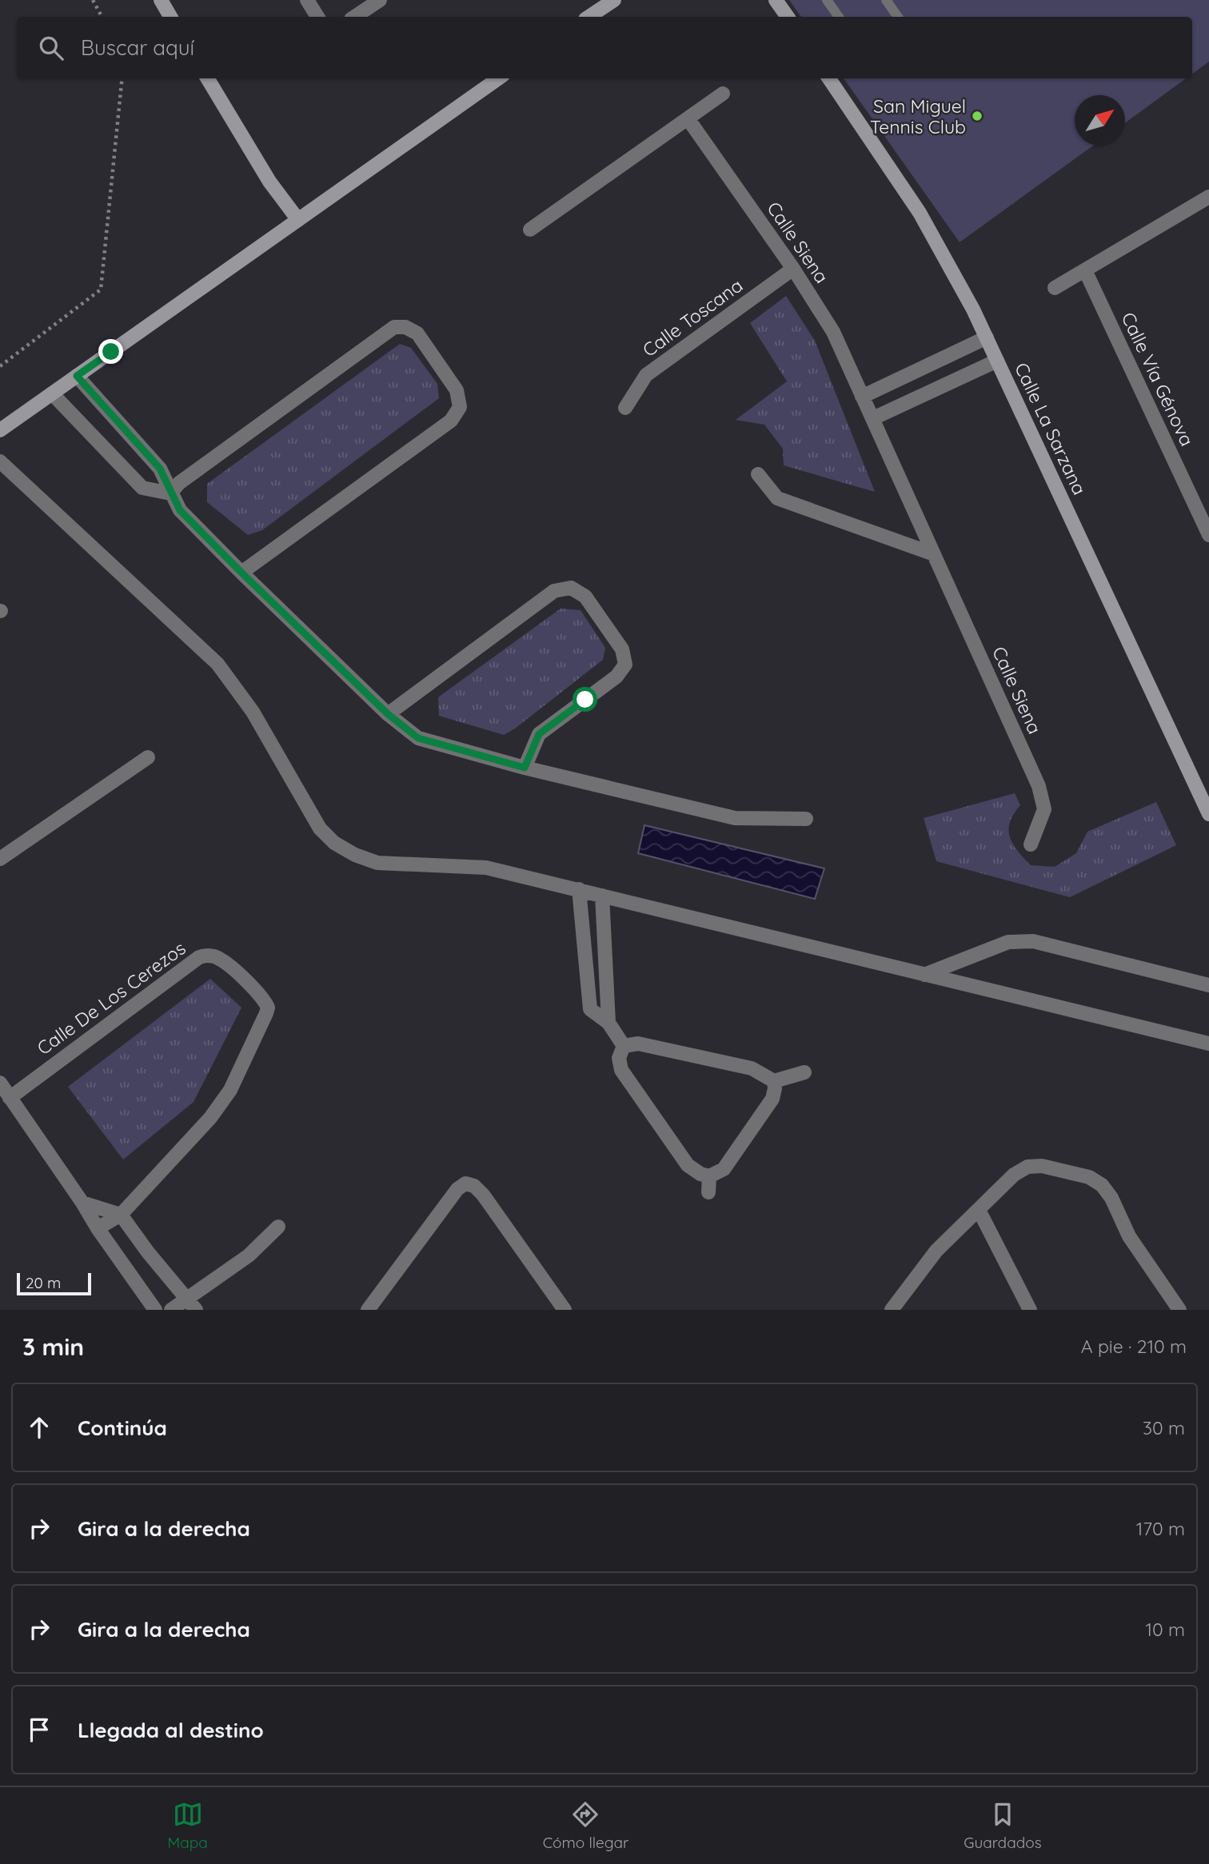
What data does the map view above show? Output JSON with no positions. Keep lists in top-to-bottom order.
{
  "streets": {
    "street": [
      "Calle Siena",
      "Calle Toscana",
      "Calle Vía Génova",
      "Calle La Sarzana",
      "Calle De Los Cerezos"
    ]
  },
  "crossings": [
    ["Calle Siena", "Calle Toscana"]
  ],
  "places": ["San Miguel Tennis Club"],
  "scale_bar": "20 m",
  "north": "top right",
  "page": {
    "search": "Buscar aquí",
    "scale": "20 m",
    "heading": ["3 min", "A pie · 210 m"],
    "list": [
      ["Continúa", "30 m"],
      ["Gira a la derecha", "170 m"],
      ["Gira a la derecha", "10 m"],
      "Llegada al destino"
    ],
    "nav": ["Mapa", "Cómo llegar", "Guardados"]
  }
}
